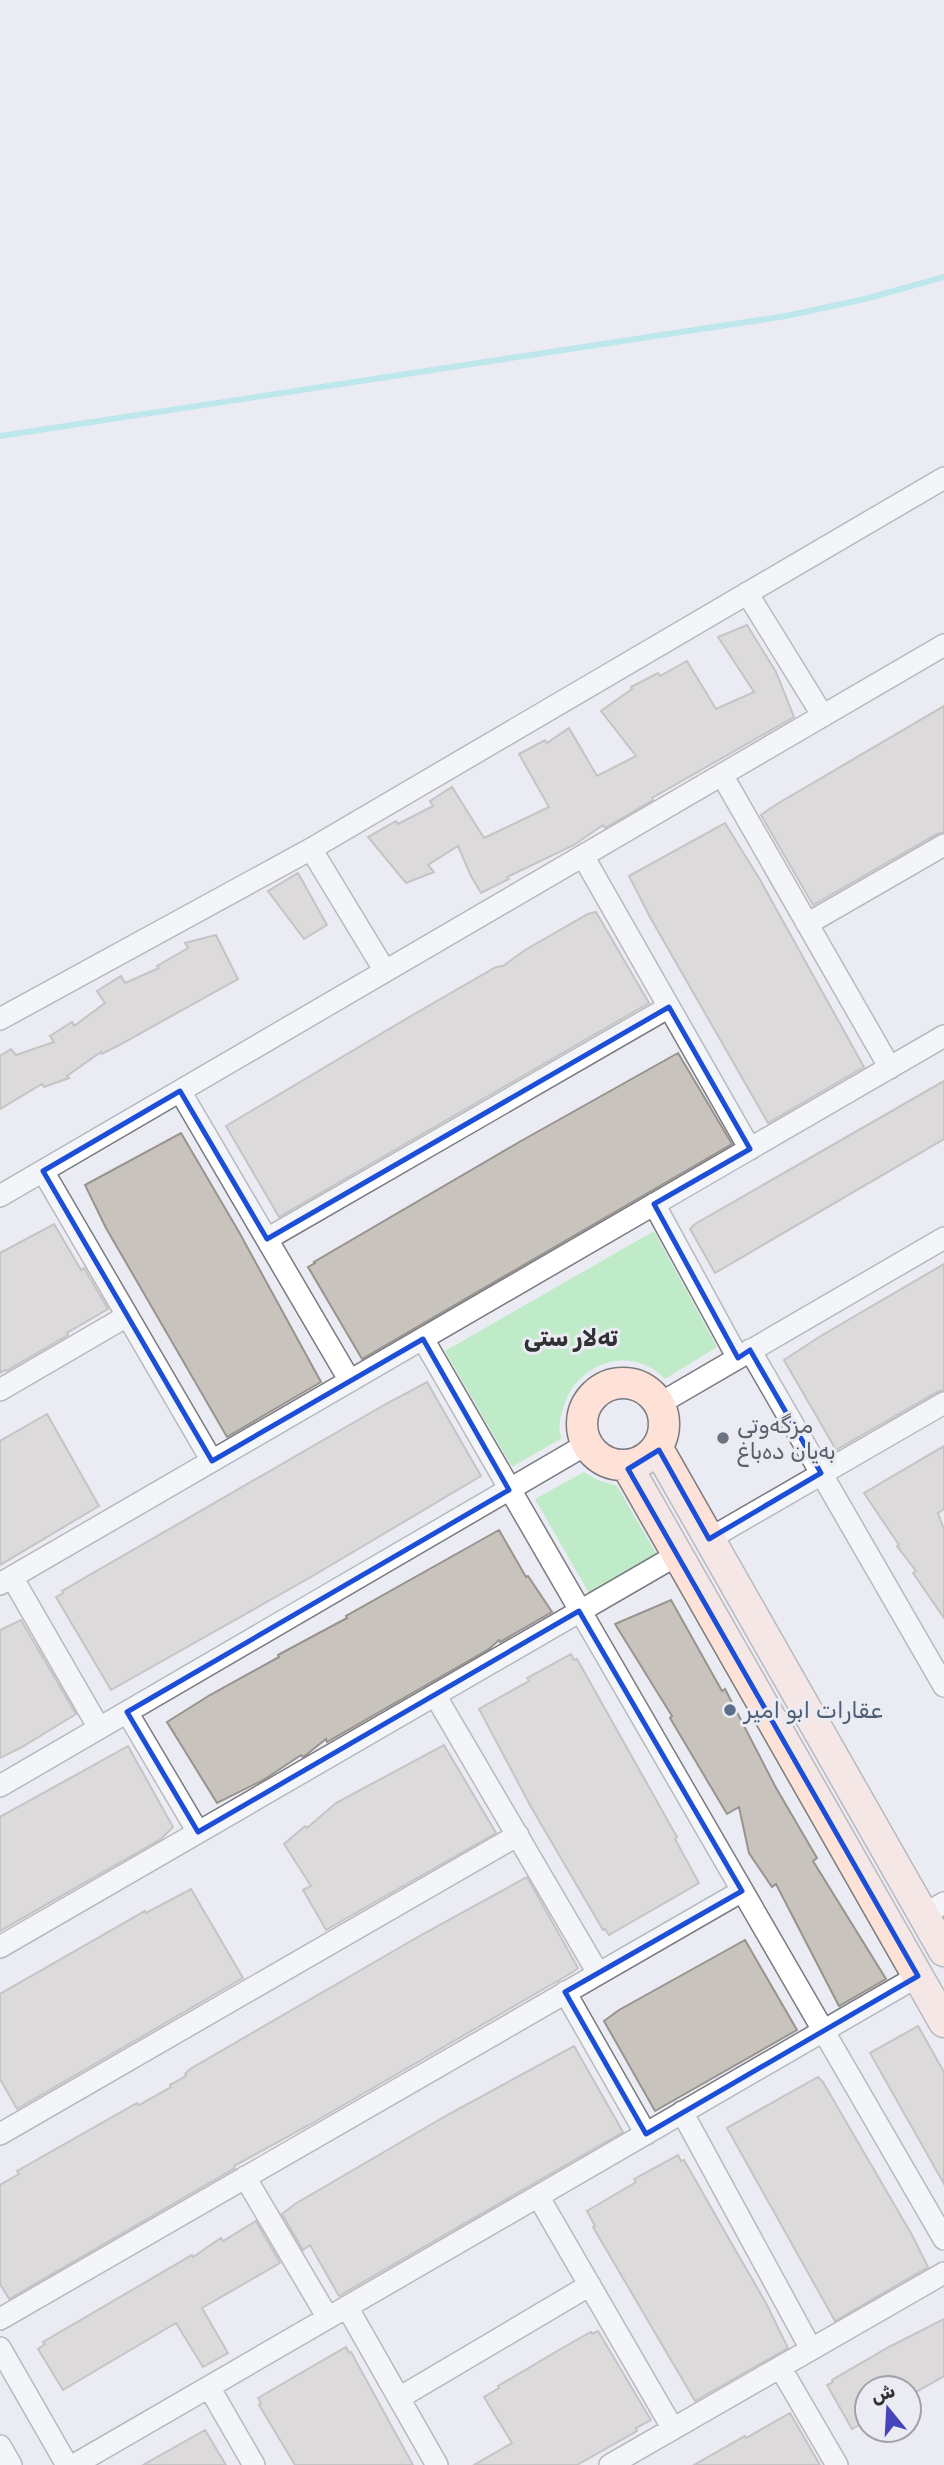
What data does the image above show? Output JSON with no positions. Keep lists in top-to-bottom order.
{
  "districts": ["ته‌لار ستی"],
  "places": ["مزگەوتی بەیان دەباغ", "عقارات ابو امير"],
  "north": "top"
}
